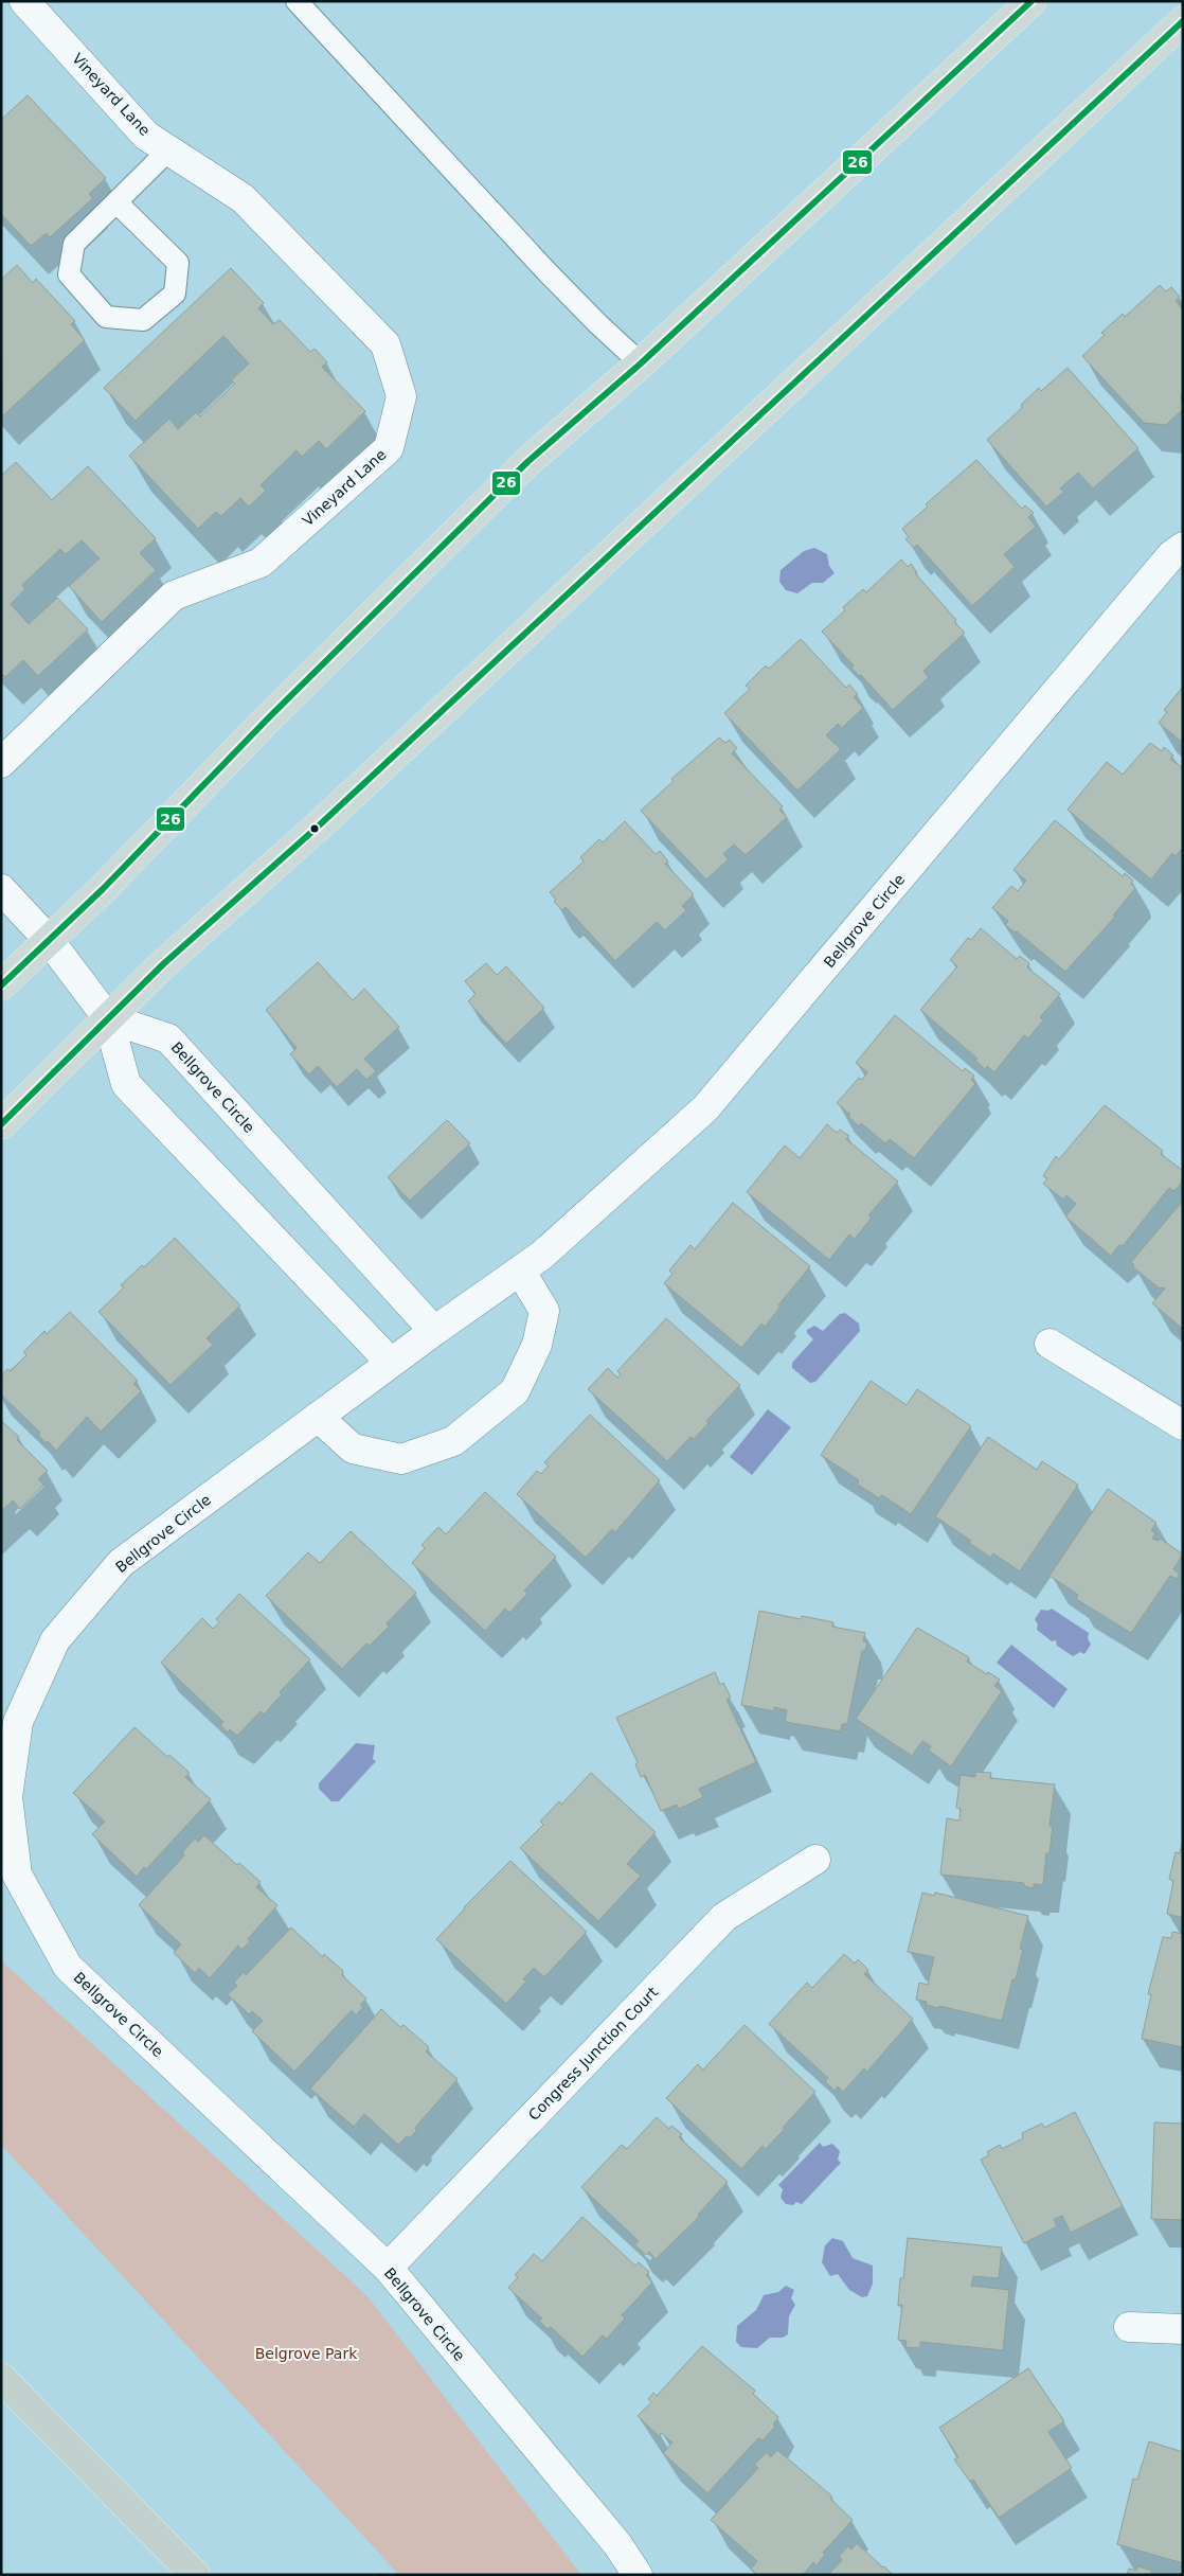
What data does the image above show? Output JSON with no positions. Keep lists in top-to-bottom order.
{
  "streets": {
    "street": ["Vineyard Lane", "Bellgrove Circle", "Congress Junction Court"]
  },
  "crossings": [
    ["Bellgrove Circle", "Congress Junction Court"]
  ],
  "parks": ["Belgrove Park"],
  "lines": ["transit line 26"]
}
